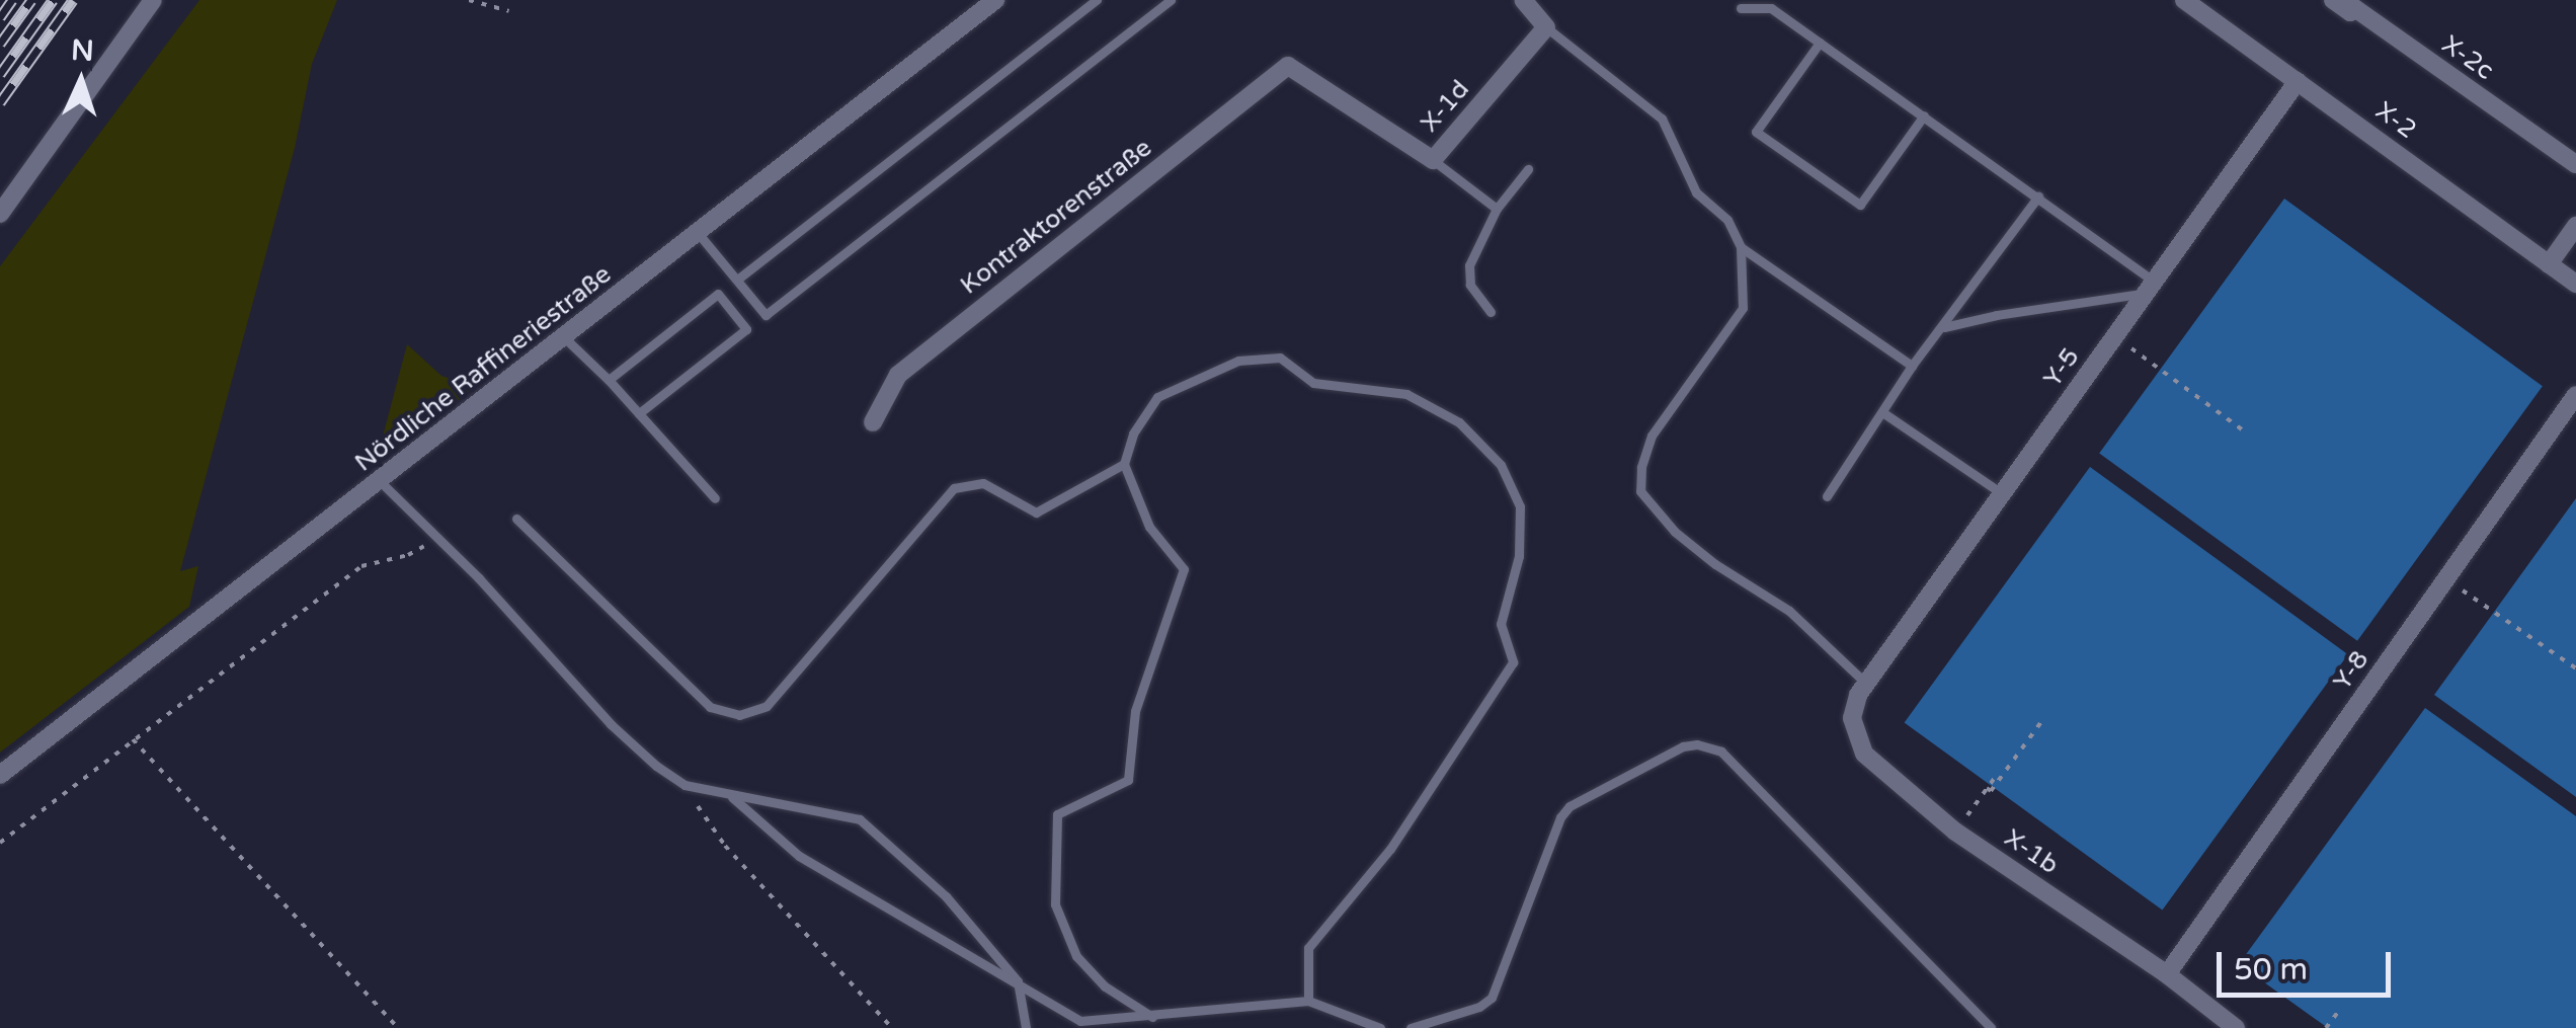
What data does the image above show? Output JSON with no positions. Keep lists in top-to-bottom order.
{
  "streets": {
    "street": [
      "X-2c",
      "X-1d",
      "X-2",
      "Kontraktorenstraße",
      "Y-5",
      "Nördliche Raffineriestraße",
      "Y-8",
      "X-1b"
    ]
  },
  "crossings": [
    ["X-1d", "Kontraktorenstraße"],
    ["X-2", "Y-5"],
    ["Y-5", "X-1b"],
    ["Y-8", "X-1b"]
  ],
  "scale_bar": "50 m",
  "north": "top"
}
